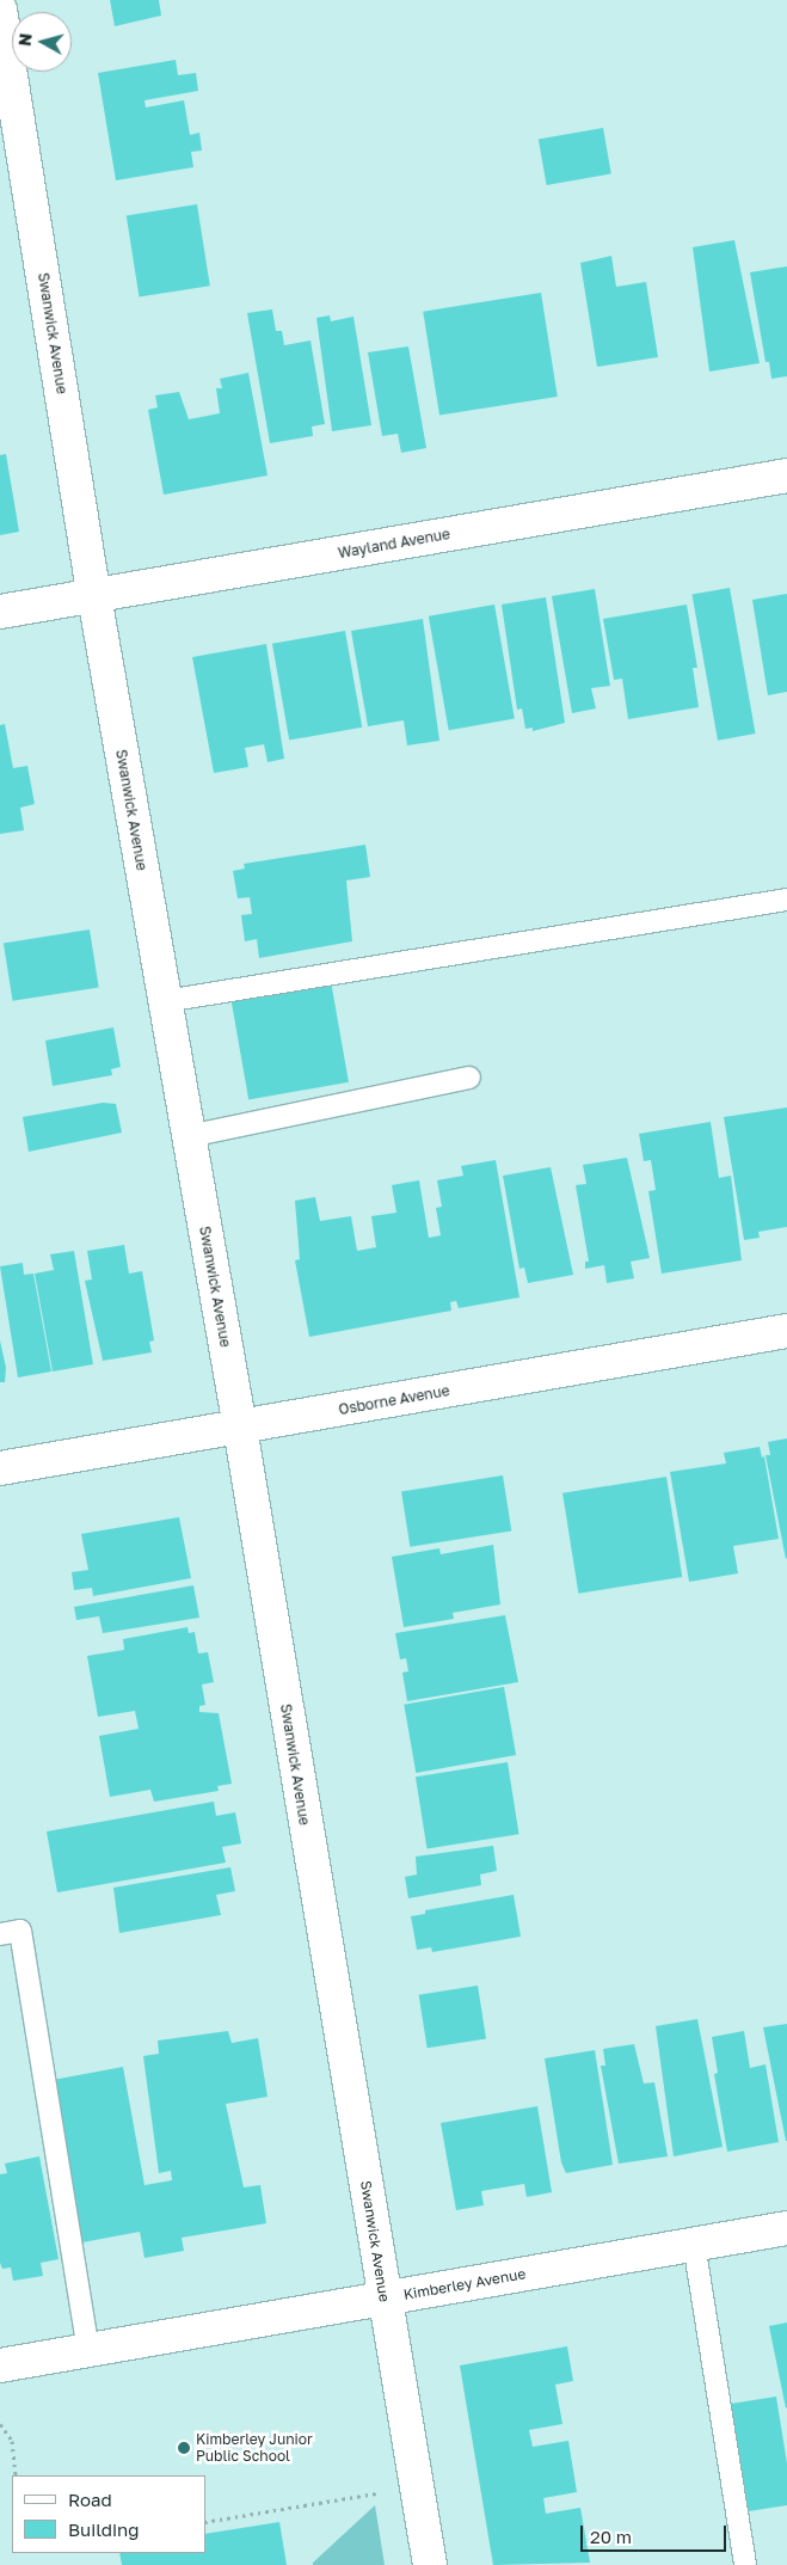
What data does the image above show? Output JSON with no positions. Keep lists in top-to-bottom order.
{
  "streets": {
    "street": [
      "Swanwick Avenue",
      "Wayland Avenue",
      "Osborne Avenue",
      "Kimberley Avenue"
    ]
  },
  "crossings": [
    ["Swanwick Avenue", "Wayland Avenue"],
    ["Swanwick Avenue", "Osborne Avenue"],
    ["Swanwick Avenue", "Kimberley Avenue"]
  ],
  "places": ["Kimberley Junior Public School"],
  "legend": ["Road", "Building"],
  "scale_bar": "20 m",
  "north": "left"
}
